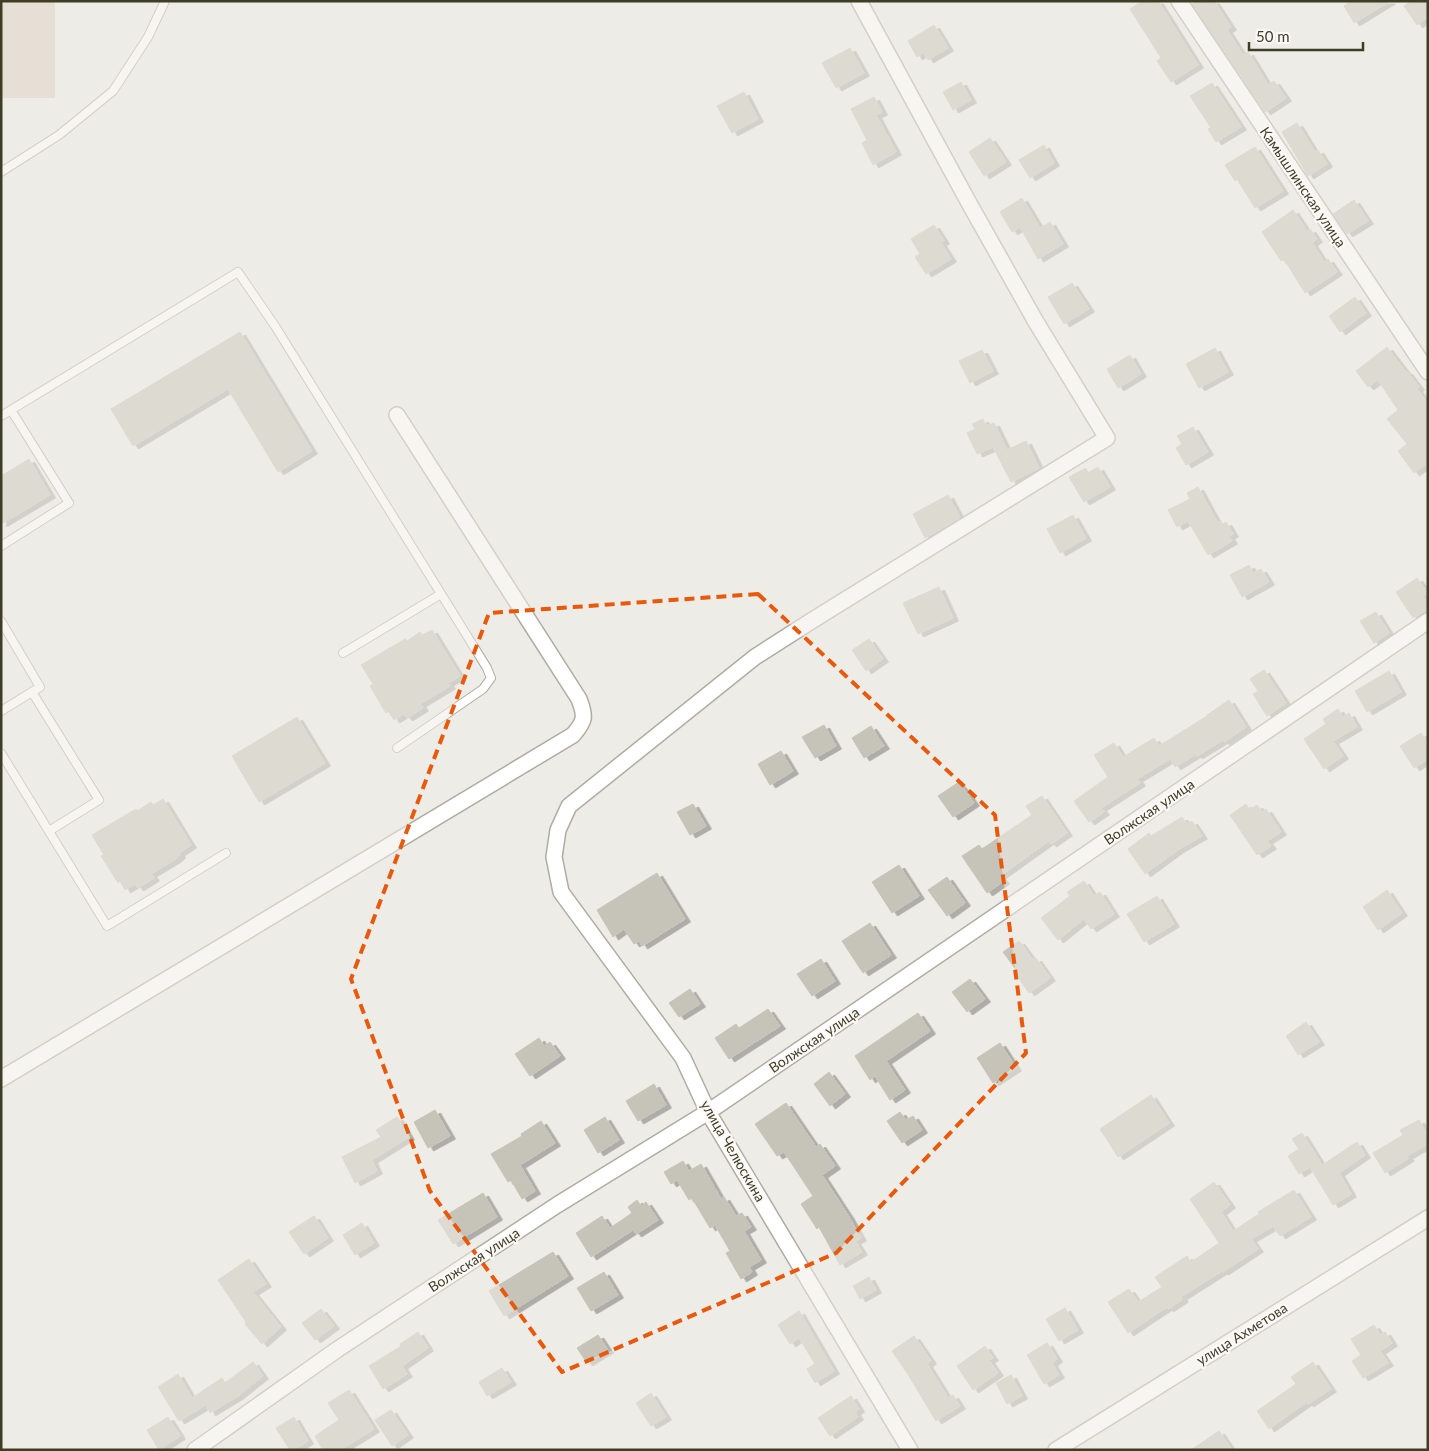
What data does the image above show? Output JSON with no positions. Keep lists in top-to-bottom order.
{
  "streets": {
    "street": [
      "Камышлинская улица",
      "Волжская улица",
      "улица Челюскина",
      "улица Ахметова"
    ]
  },
  "crossings": [
    ["Волжская улица", "улица Челюскина"]
  ],
  "scale_bar": "50 m"
}
